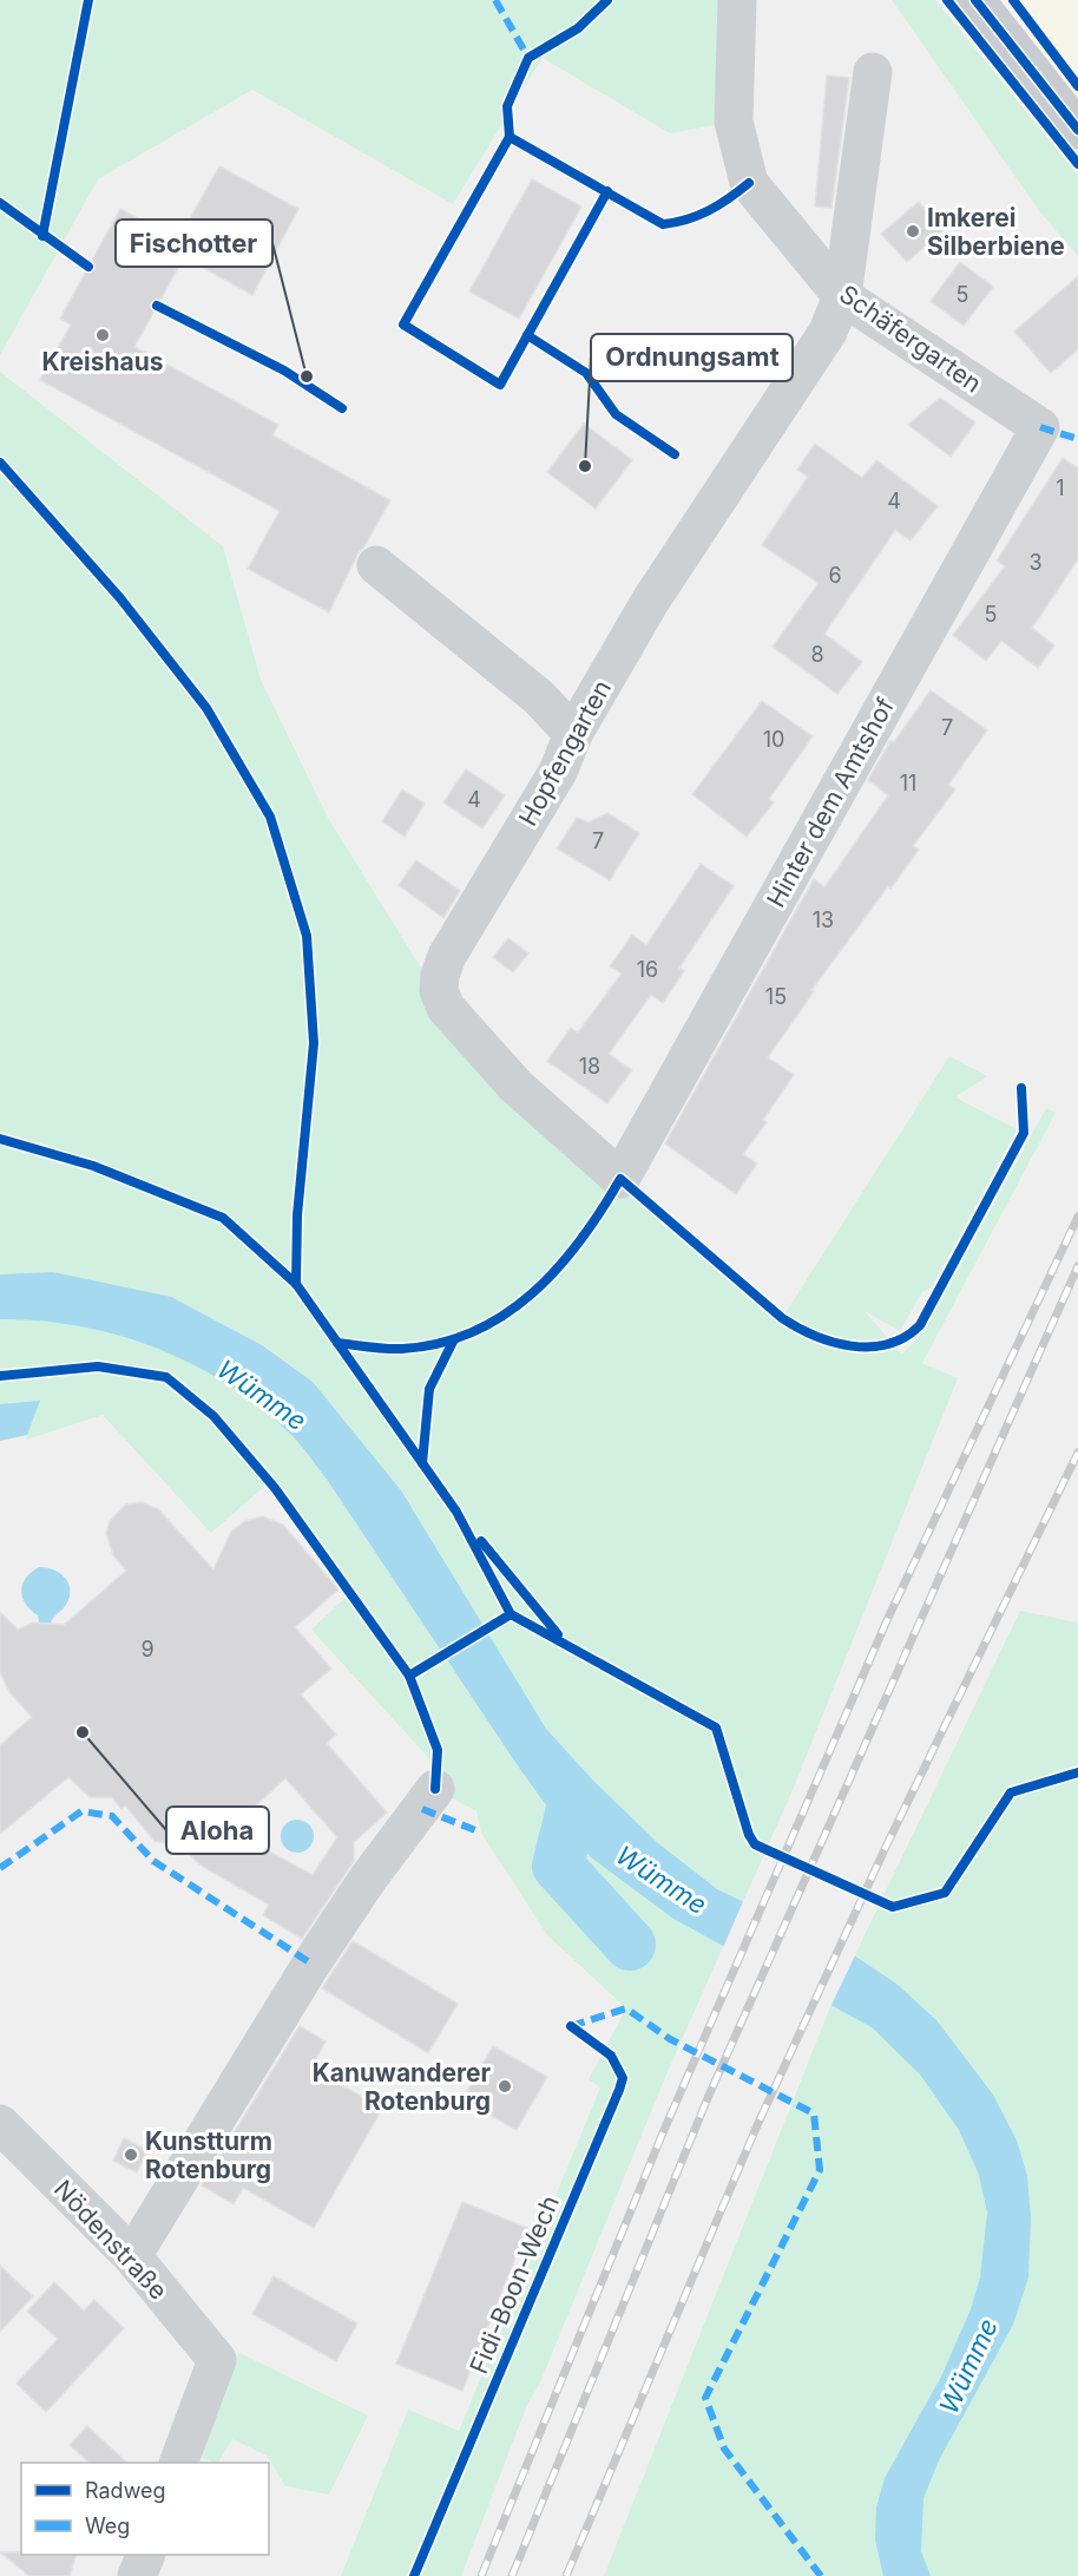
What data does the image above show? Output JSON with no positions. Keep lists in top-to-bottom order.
{
  "streets": {
    "street": [
      "Schäfergarten",
      "Hopfengarten",
      "Hinter dem Amtshof",
      "Nödenstraße"
    ],
    "cycle path": ["Fidi-Boon-Wech"]
  },
  "crossings": [
    ["Schäfergarten", "Hopfengarten"],
    ["Schäfergarten", "Hinter dem Amtshof"],
    ["Hopfengarten", "Hinter dem Amtshof"]
  ],
  "water": ["Wümme"],
  "places": [
    "Imkerei Silberbiene",
    "Kreishaus",
    "Fischotter",
    "Ordnungsamt",
    "Aloha",
    "Kanuwanderer Rotenburg",
    "Kunstturm Rotenburg"
  ],
  "house_numbers": [
    "5",
    "1",
    "4",
    "3",
    "6",
    "5",
    "8",
    "7",
    "10",
    "11",
    "4",
    "7",
    "13",
    "16",
    "15",
    "18",
    "9"
  ],
  "legend": ["Radweg", "Weg"]
}
